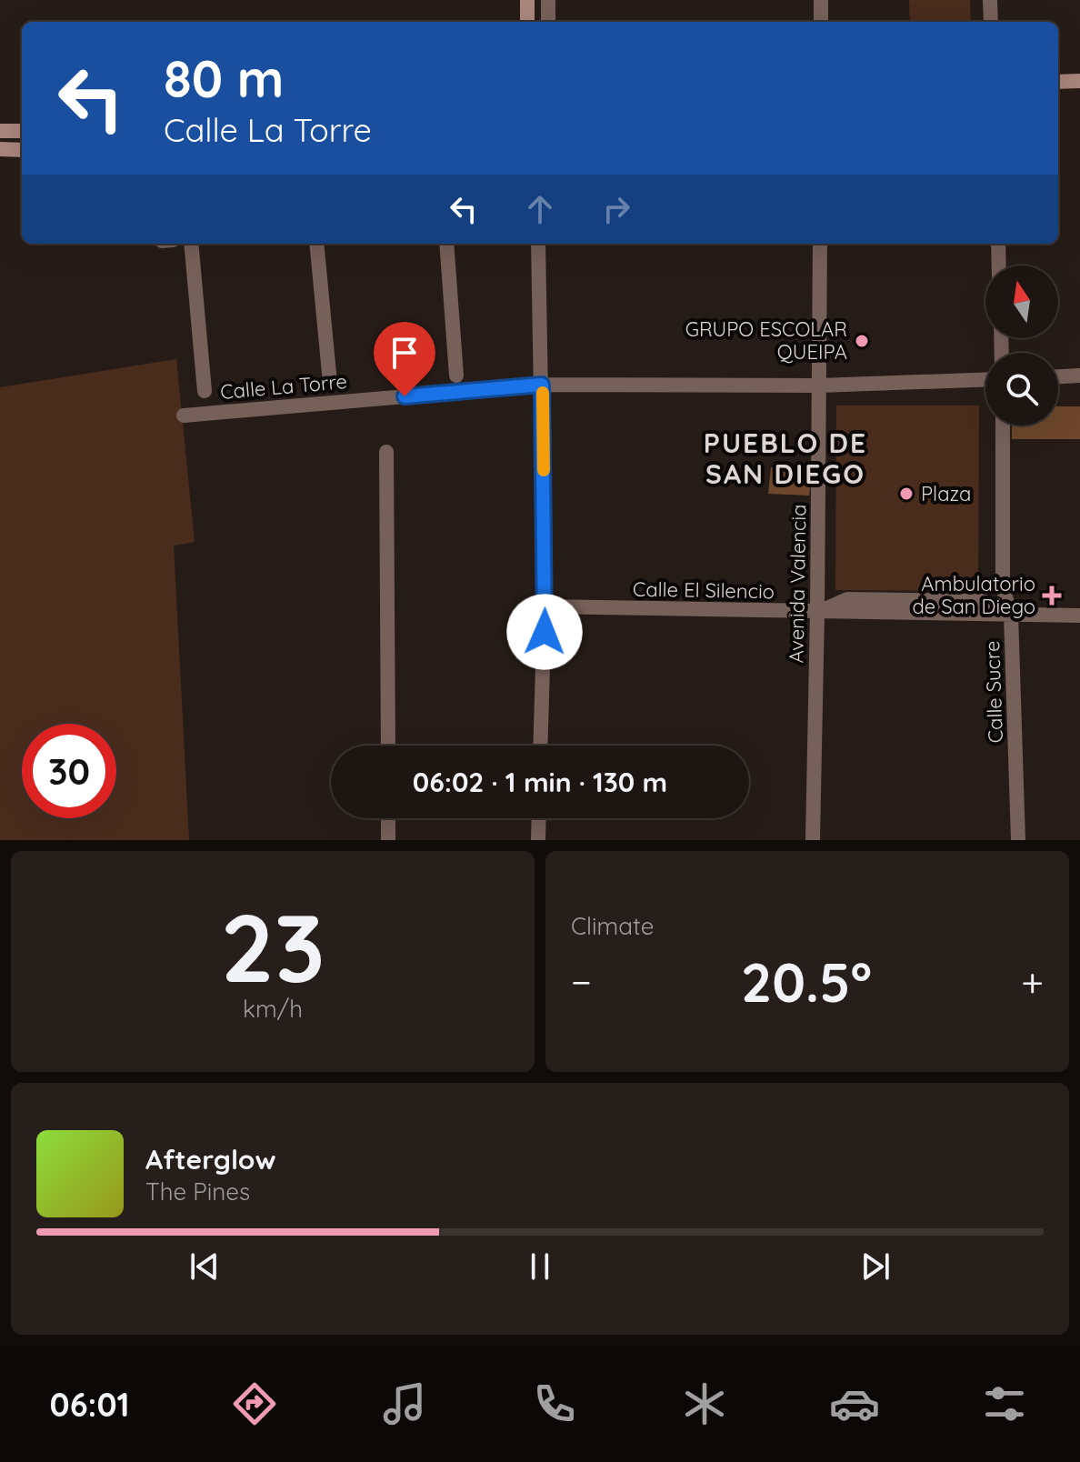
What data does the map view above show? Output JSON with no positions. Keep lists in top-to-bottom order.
{
  "streets": {
    "street": [
      "Calle La Torre",
      "Avenida Valencia",
      "Calle El Silencio",
      "Calle Sucre"
    ]
  },
  "crossings": [
    ["Calle La Torre", "Avenida Valencia"],
    ["Avenida Valencia", "Calle El Silencio"],
    ["Calle El Silencio", "Calle Sucre"]
  ],
  "districts": ["PUEBLO DE SAN DIEGO"],
  "places": {
    "other": ["GRUPO ESCOLAR QUEIPA", "Plaza"],
    "health": ["Ambulatorio de San Diego"]
  },
  "north": "top",
  "page": {
    "turn": ["80 m", "Calle La Torre"],
    "limit": "30",
    "trip": "06:02 · 1 min · 130 m",
    "tile": [
      ["23", "km/h"],
      "Climate"
    ],
    "heat": ["−", "20.5°", "+"],
    "song": ["Afterglow", "The Pines"],
    "tabs": "06:01"
  }
}
